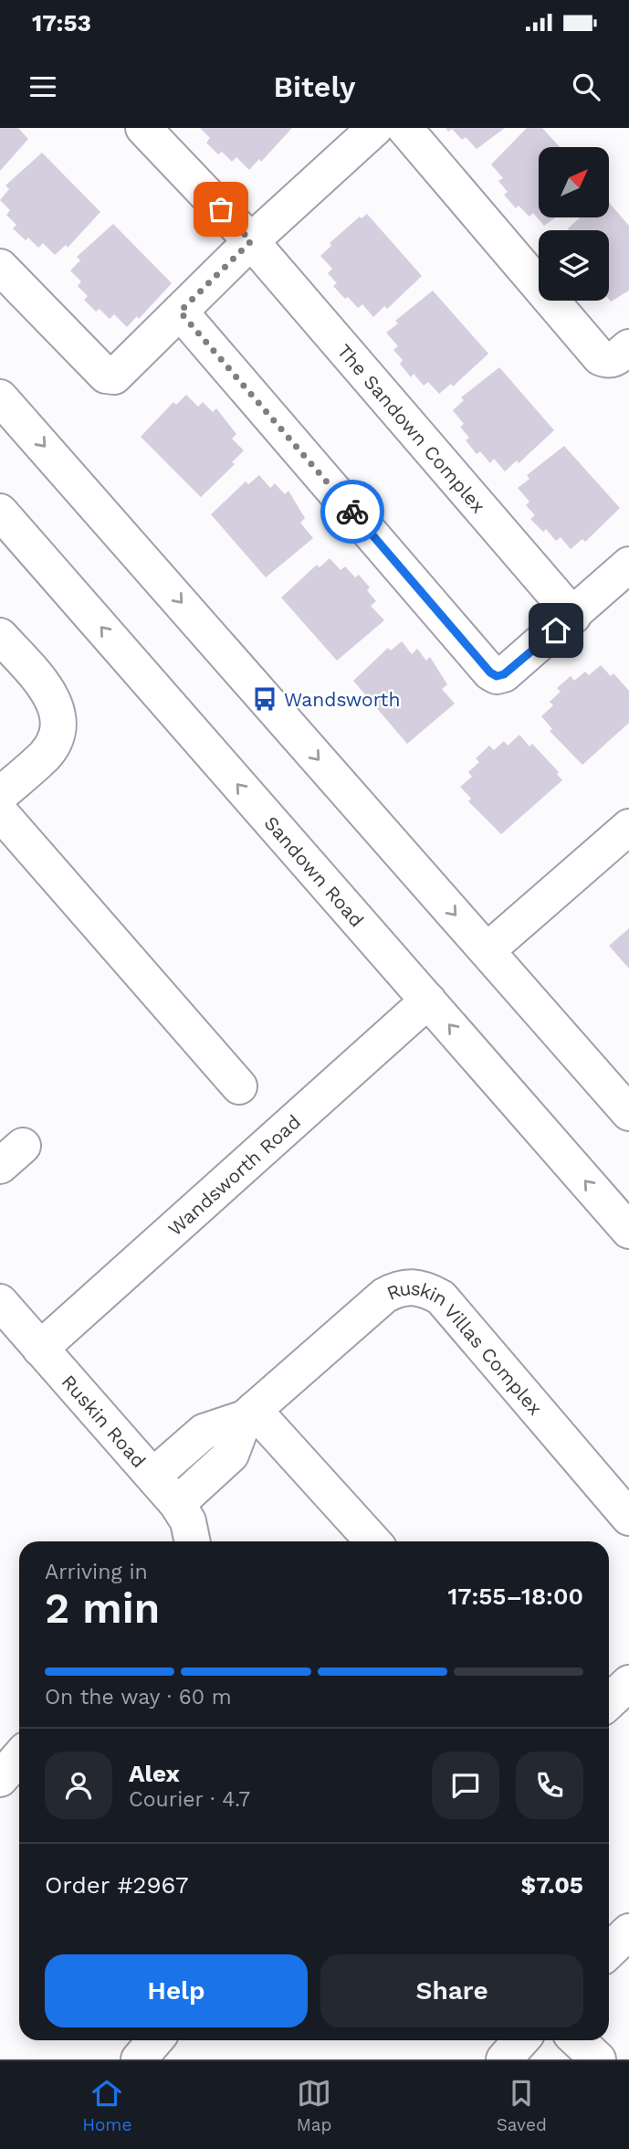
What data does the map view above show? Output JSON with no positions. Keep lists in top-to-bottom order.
{
  "streets": {
    "street": [
      "The Sandown Complex",
      "Sandown Road",
      "Wandsworth Road",
      "Ruskin Villas Complex",
      "Ruskin Road"
    ]
  },
  "crossings": [
    ["Sandown Road", "Wandsworth Road"],
    ["Wandsworth Road", "Ruskin Road"],
    ["Ruskin Villas Complex", "Ruskin Road"]
  ],
  "places": {
    "bus stop": ["Wandsworth"]
  },
  "north": "top right",
  "page": {
    "status": "17:53",
    "header": "Bitely",
    "heading": ["2 min", "Arriving in", "17:55–18:00"],
    "panel": [
      "Alex",
      "Courier · 4.7",
      "Order #2967",
      "$7.05"
    ],
    "bar": "On the way · 60 m",
    "buttons": ["Help", "Share"],
    "tabs": ["Home", "Map", "Saved"]
  }
}
